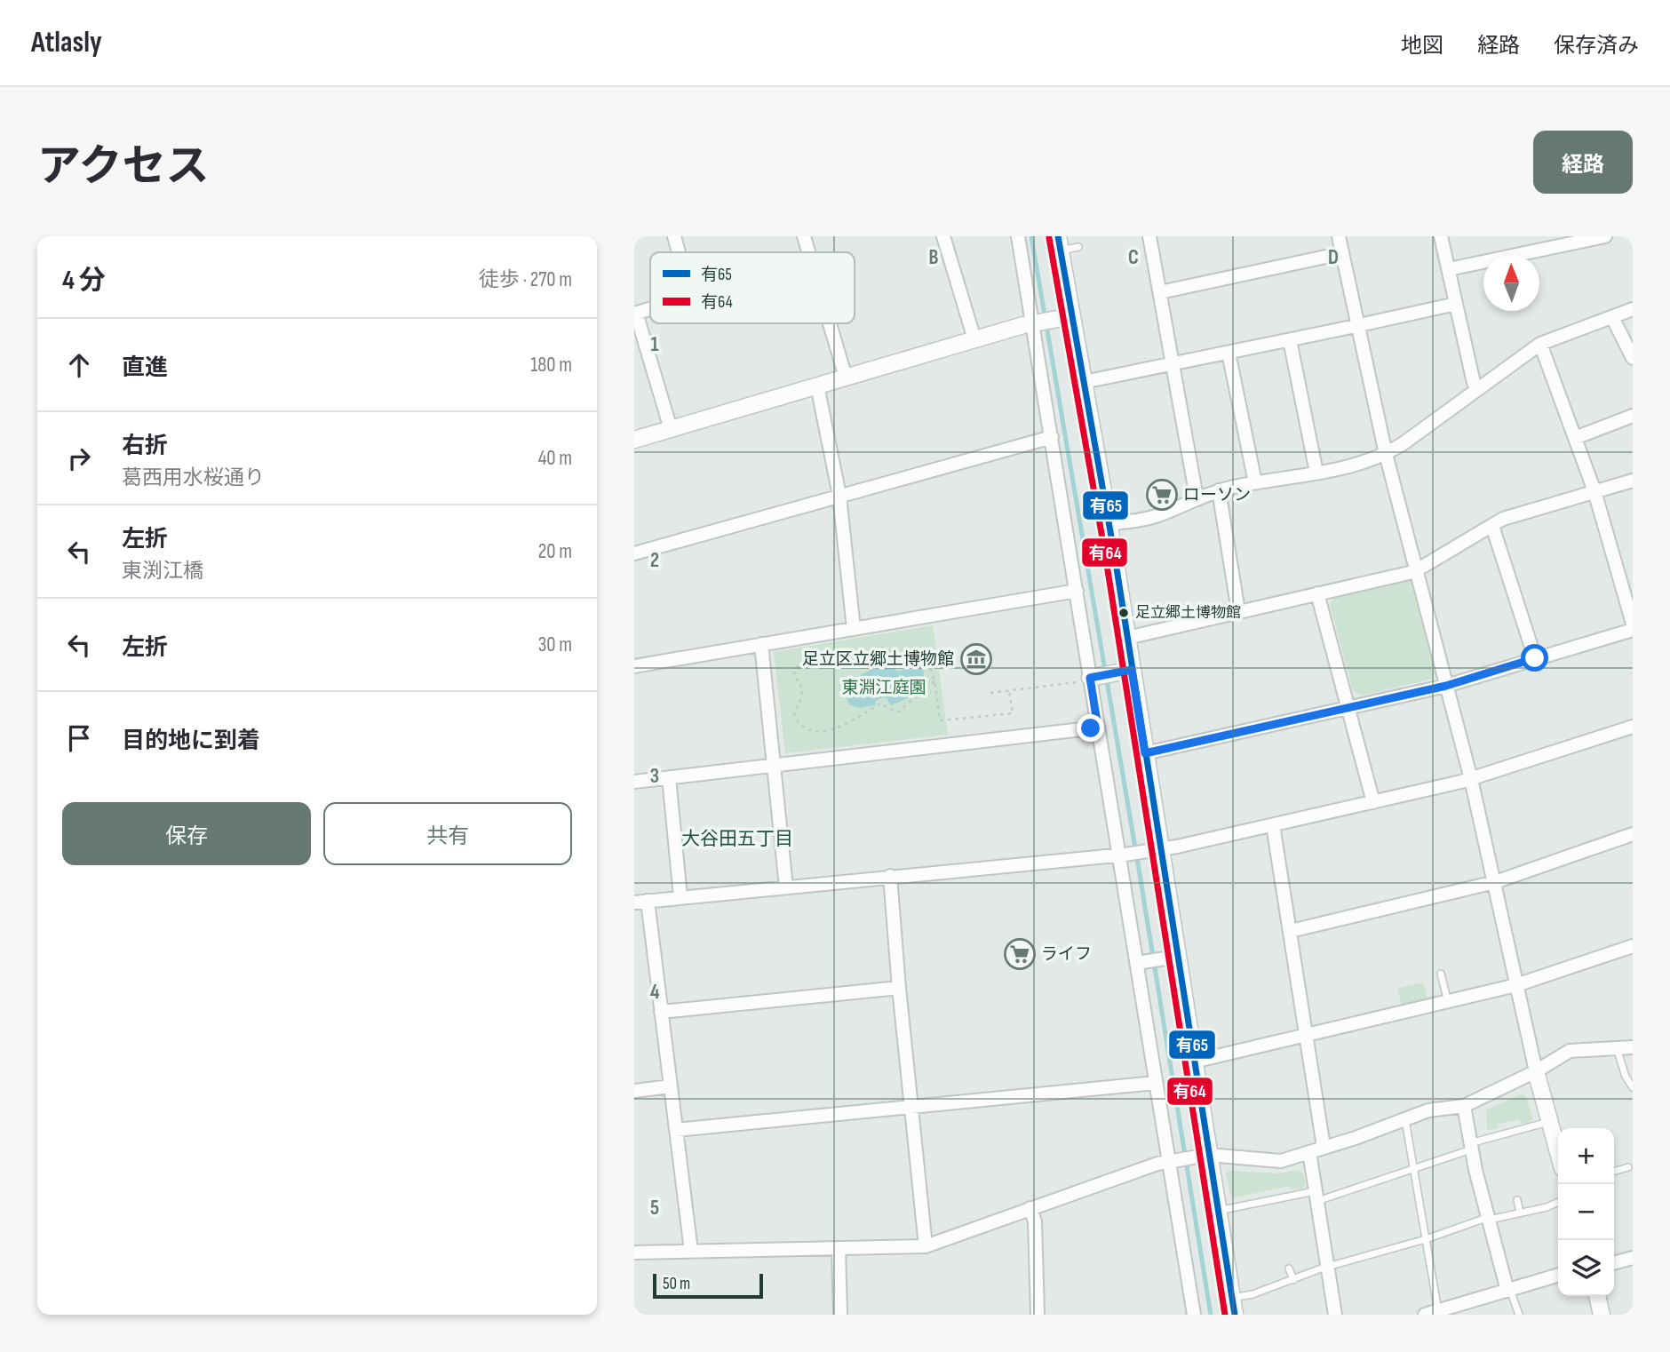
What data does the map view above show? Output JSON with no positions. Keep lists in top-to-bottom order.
{
  "districts": ["大谷田五丁目"],
  "parks": ["東淵江庭園"],
  "places": {
    "supermarket": ["ローソン", "ライフ"],
    "other": ["足立郷土博物館"],
    "museum": ["足立区立郷土博物館"]
  },
  "lines": ["transit line 有65", "transit line 有64"],
  "legend": ["有65", "有64"],
  "scale_bar": "50 m",
  "north": "top",
  "page": {
    "header": "Atlasly",
    "nav": ["地図", "経路", "保存済み"],
    "title": "アクセス",
    "buttons": [
      "経路",
      ["保存", "共有"]
    ],
    "heading": ["4 分", "徒歩 · 270 m"],
    "list": [
      ["直進", "180 m"],
      ["右折", "葛西用水桜通り", "40 m"],
      ["左折", "東渕江橋", "20 m"],
      ["左折", "30 m"],
      "目的地に到着"
    ],
    "map_buttons": ["+", "−"],
    "scale": "50 m"
  },
  "grid": {
    "columns": ["B", "C", "D"],
    "rows": [
      "1",
      "2",
      "3",
      "4",
      "5"
    ]
  }
}
